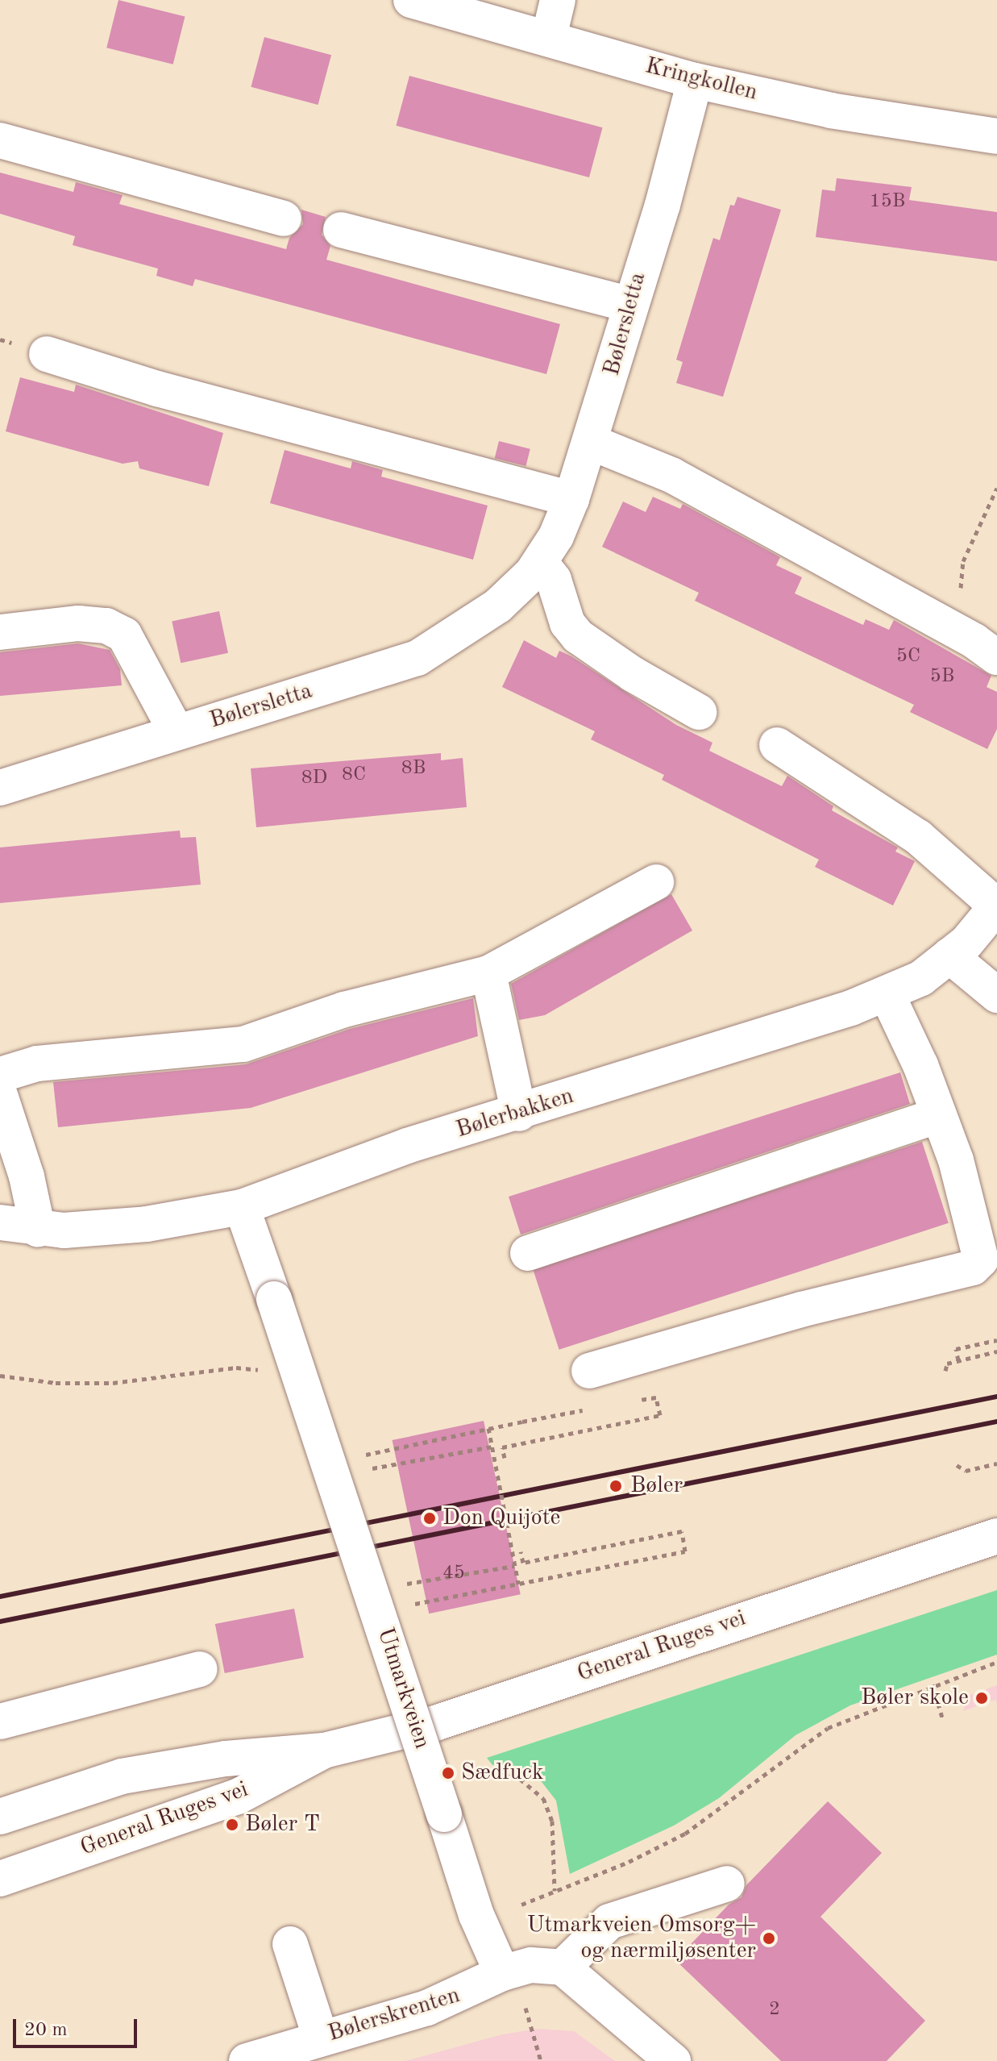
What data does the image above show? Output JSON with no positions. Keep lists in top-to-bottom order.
{
  "streets": {
    "street": [
      "Kringkollen",
      "Bølersletta",
      "Bølerbakken",
      "General Ruges vei",
      "Utmarkveien",
      "Bølerskrenten"
    ]
  },
  "crossings": [
    ["Kringkollen", "Bølersletta"],
    ["Bølerbakken", "Utmarkveien"],
    ["Utmarkveien", "Bølerskrenten"]
  ],
  "places": [
    "Bøler",
    "Don Quijote",
    "Bøler skole",
    "Sædfuck",
    "Bøler T",
    "Utmarkveien Omsorg+ og nærmiljøsenter"
  ],
  "house_numbers": [
    "15B",
    "5C",
    "5B",
    "8B",
    "8C",
    "8D",
    "45",
    "2"
  ],
  "scale_bar": "20 m"
}
